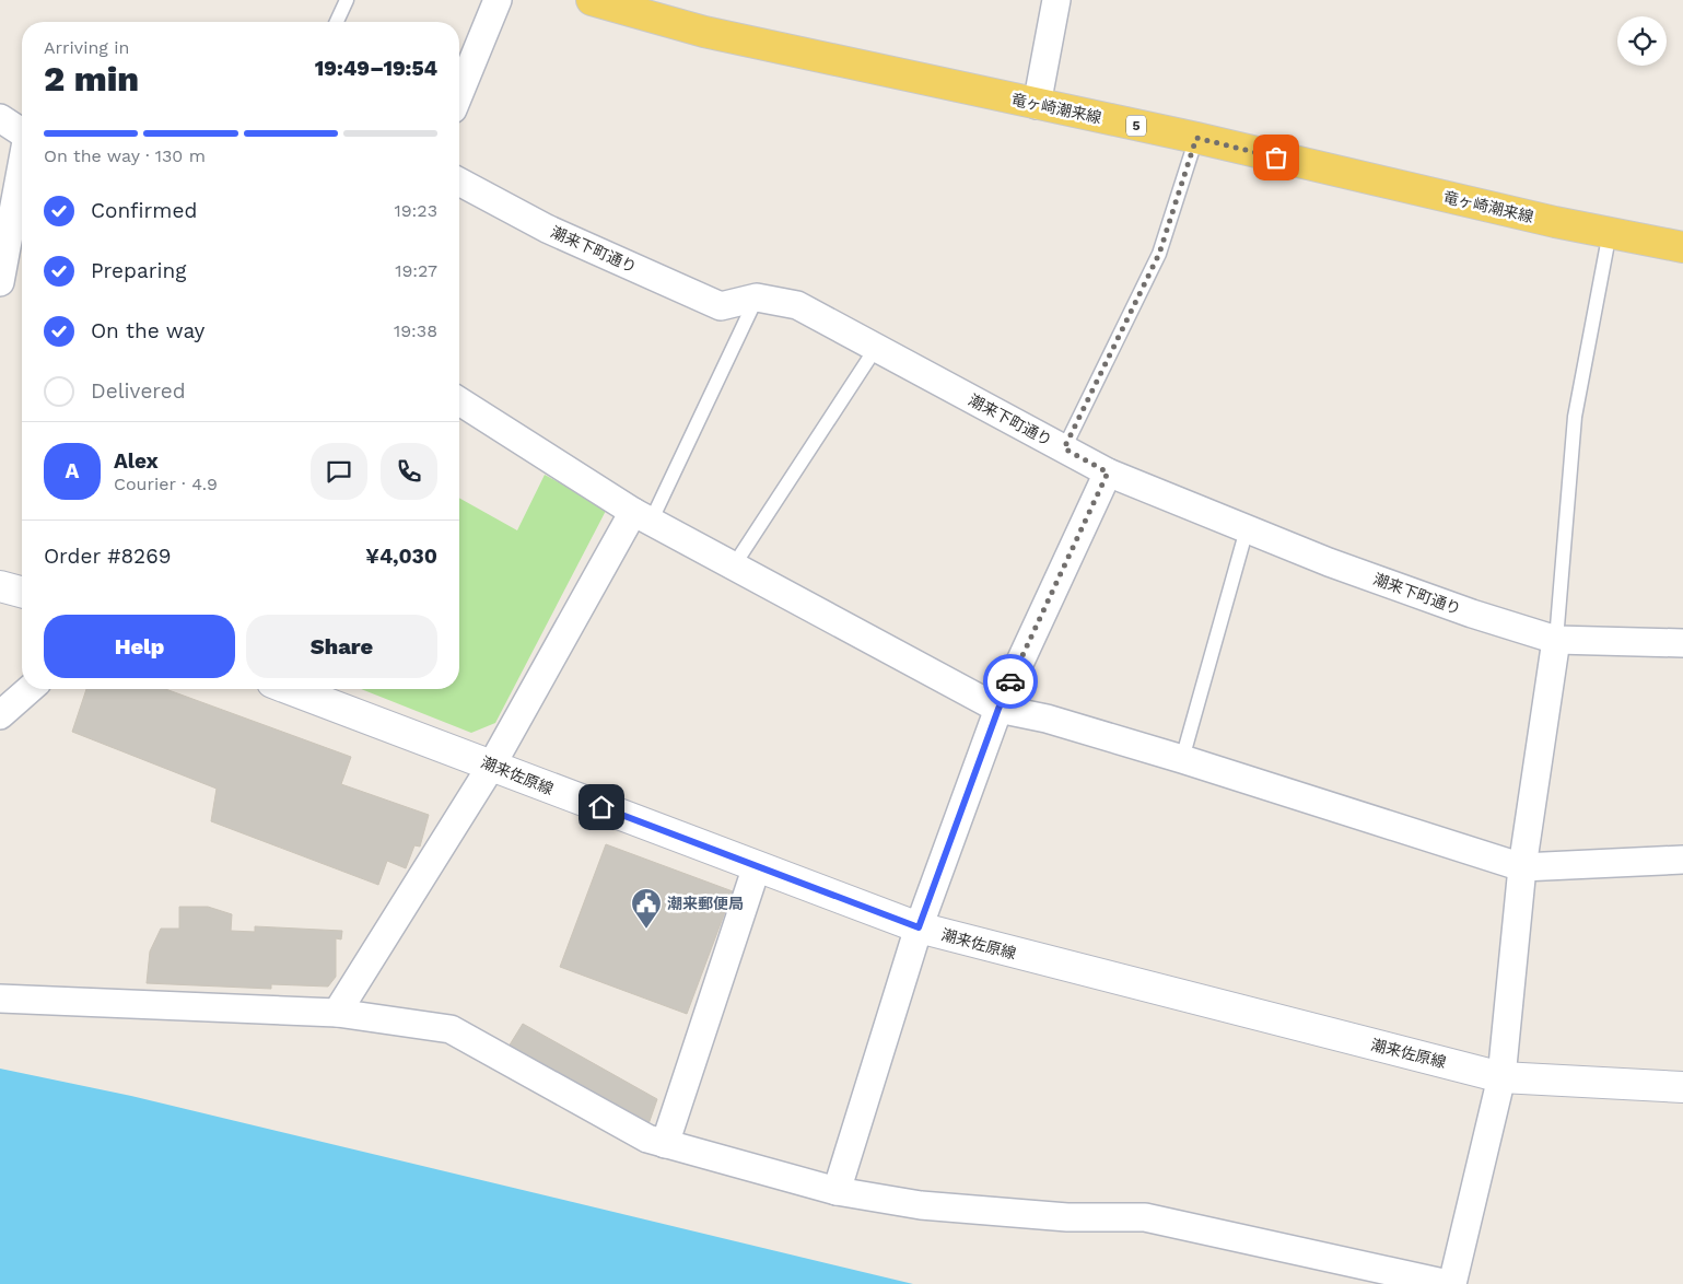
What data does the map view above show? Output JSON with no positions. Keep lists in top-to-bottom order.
{
  "streets": {
    "main road": ["竜ヶ崎潮来線", "5", "潮来佐原線"],
    "street": ["潮来下町通り"]
  },
  "places": {
    "public building": ["潮来郵便局"]
  },
  "page": {
    "heading": ["2 min", "Arriving in", "19:49–19:54"],
    "panel": [
      "Alex",
      "Courier · 4.9",
      "Order #8269",
      "¥4,030"
    ],
    "bar": "On the way · 130 m",
    "list": [
      ["Confirmed", "19:23"],
      ["Preparing", "19:27"],
      ["On the way", "19:38"],
      "Delivered"
    ],
    "round": "A",
    "buttons": ["Help", "Share"]
  }
}
